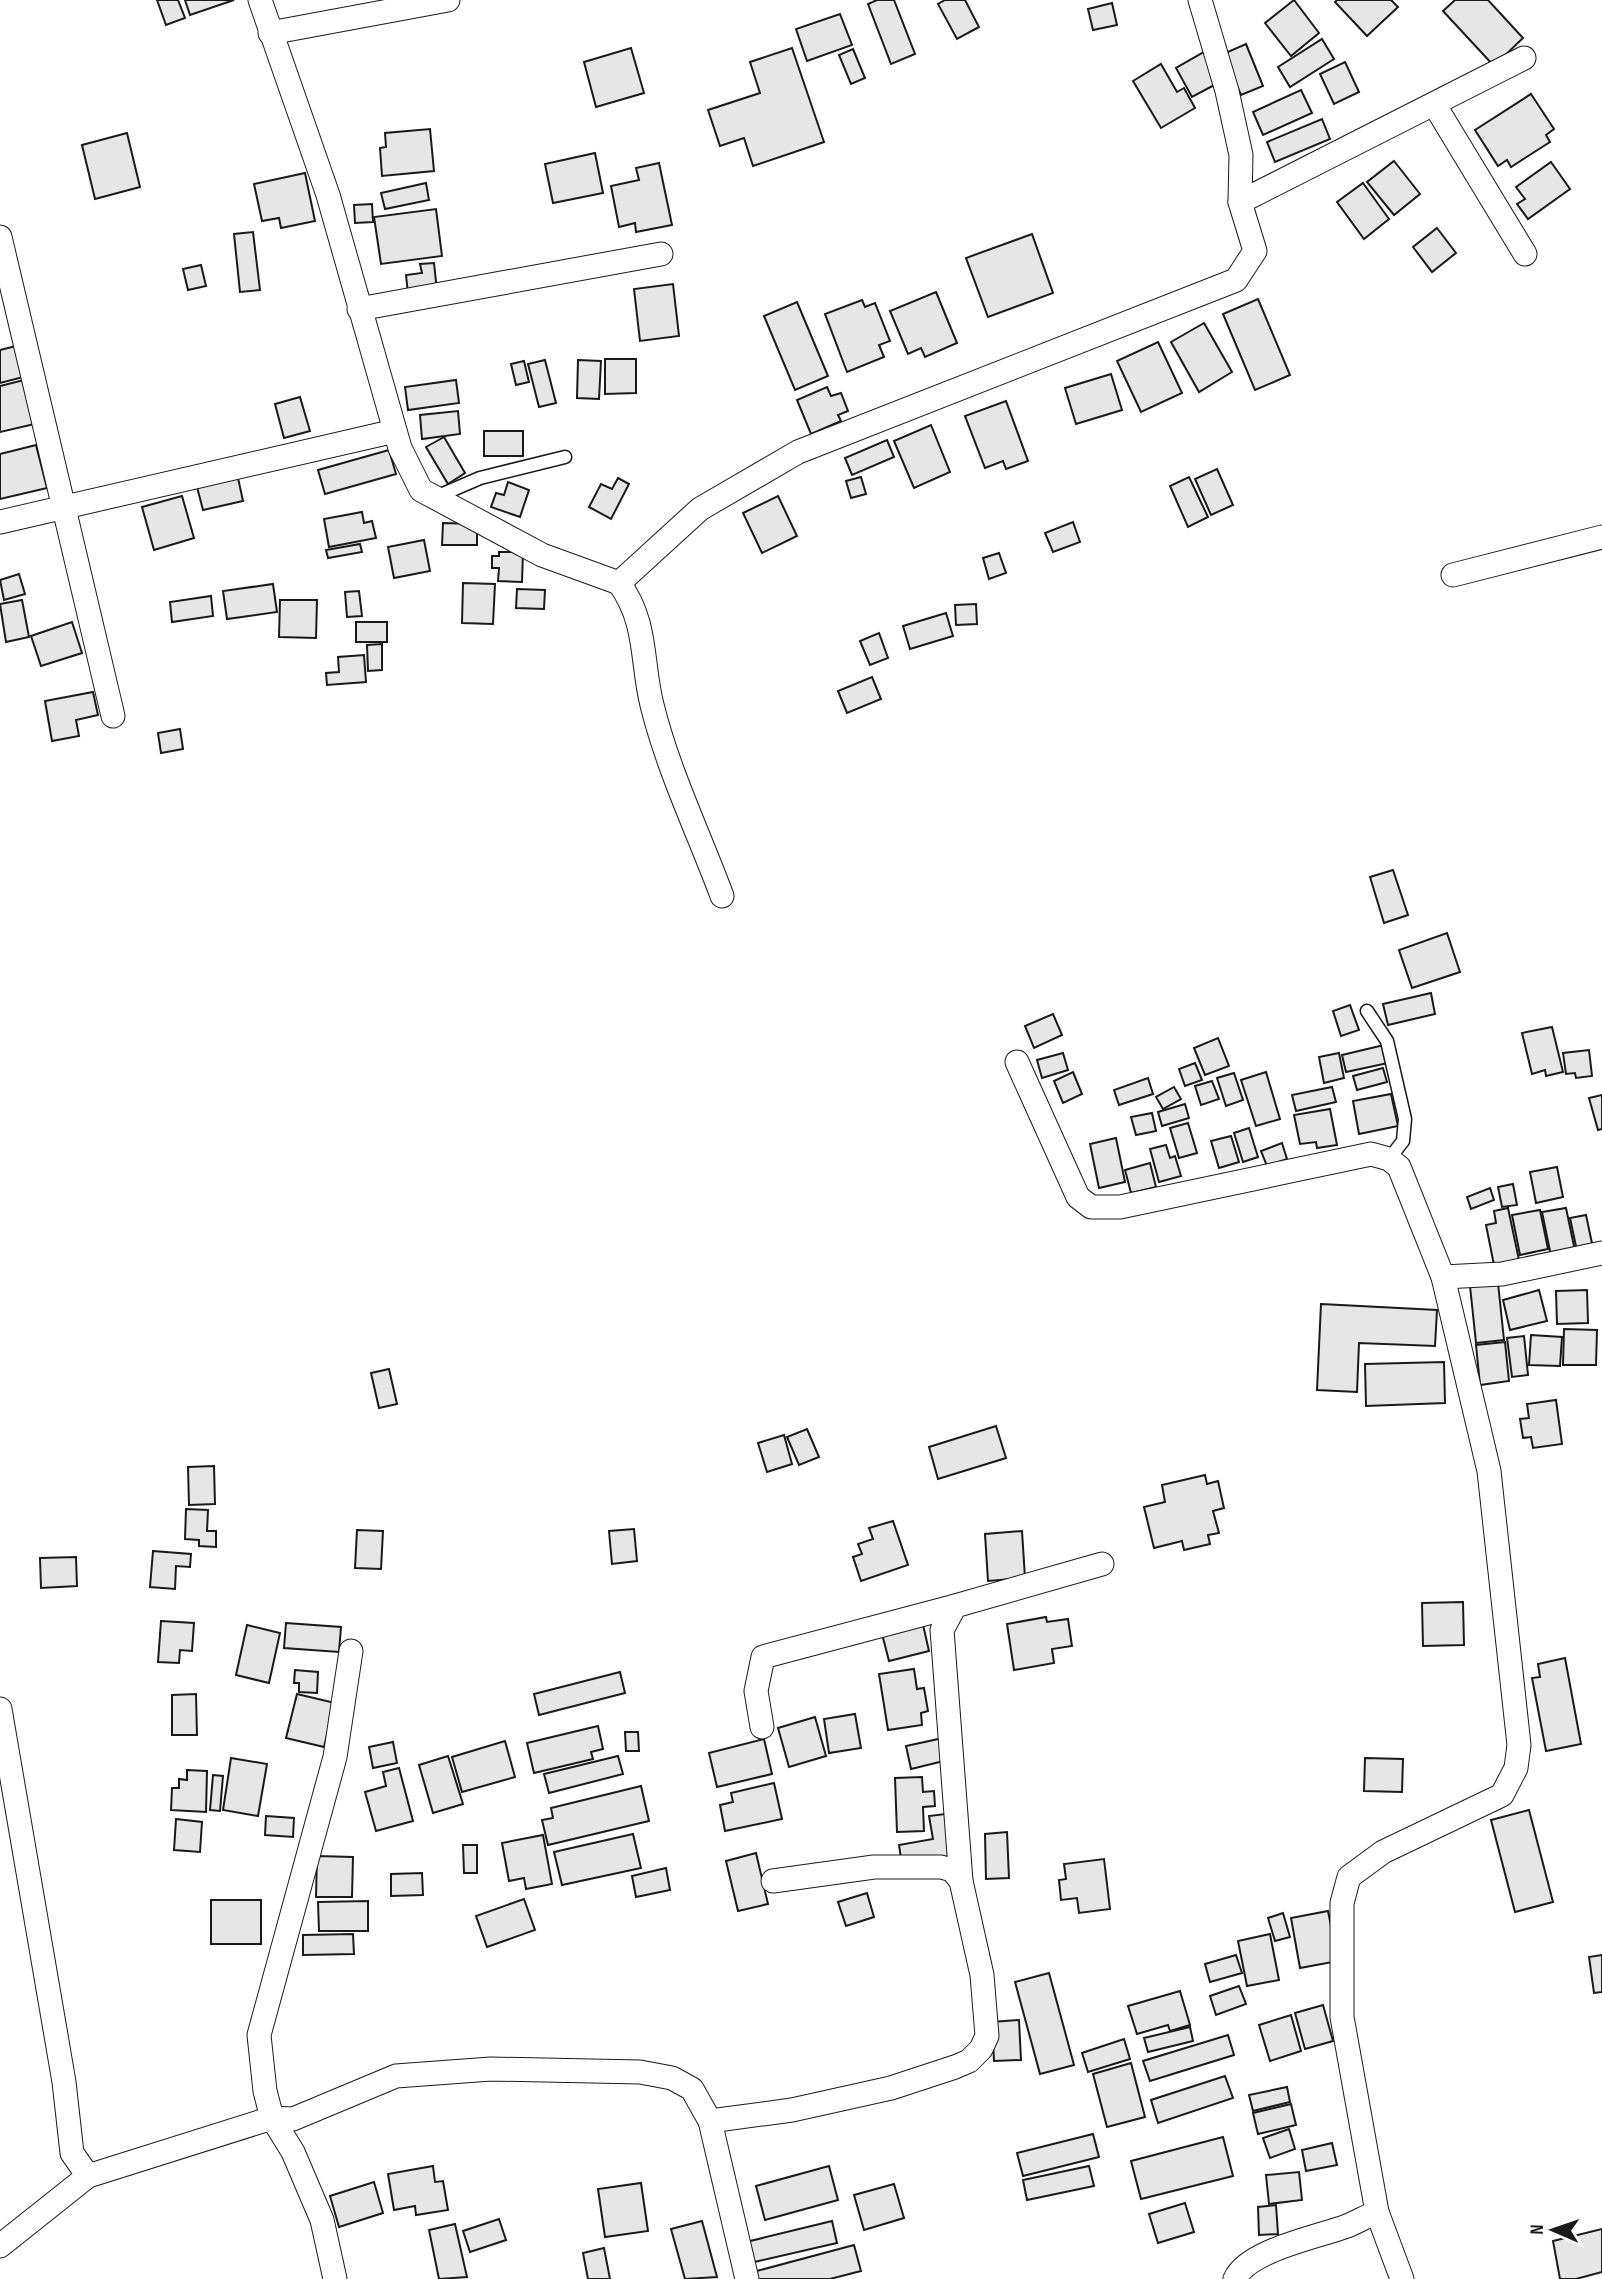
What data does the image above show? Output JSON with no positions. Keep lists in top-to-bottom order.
{
  "north": "left"
}
